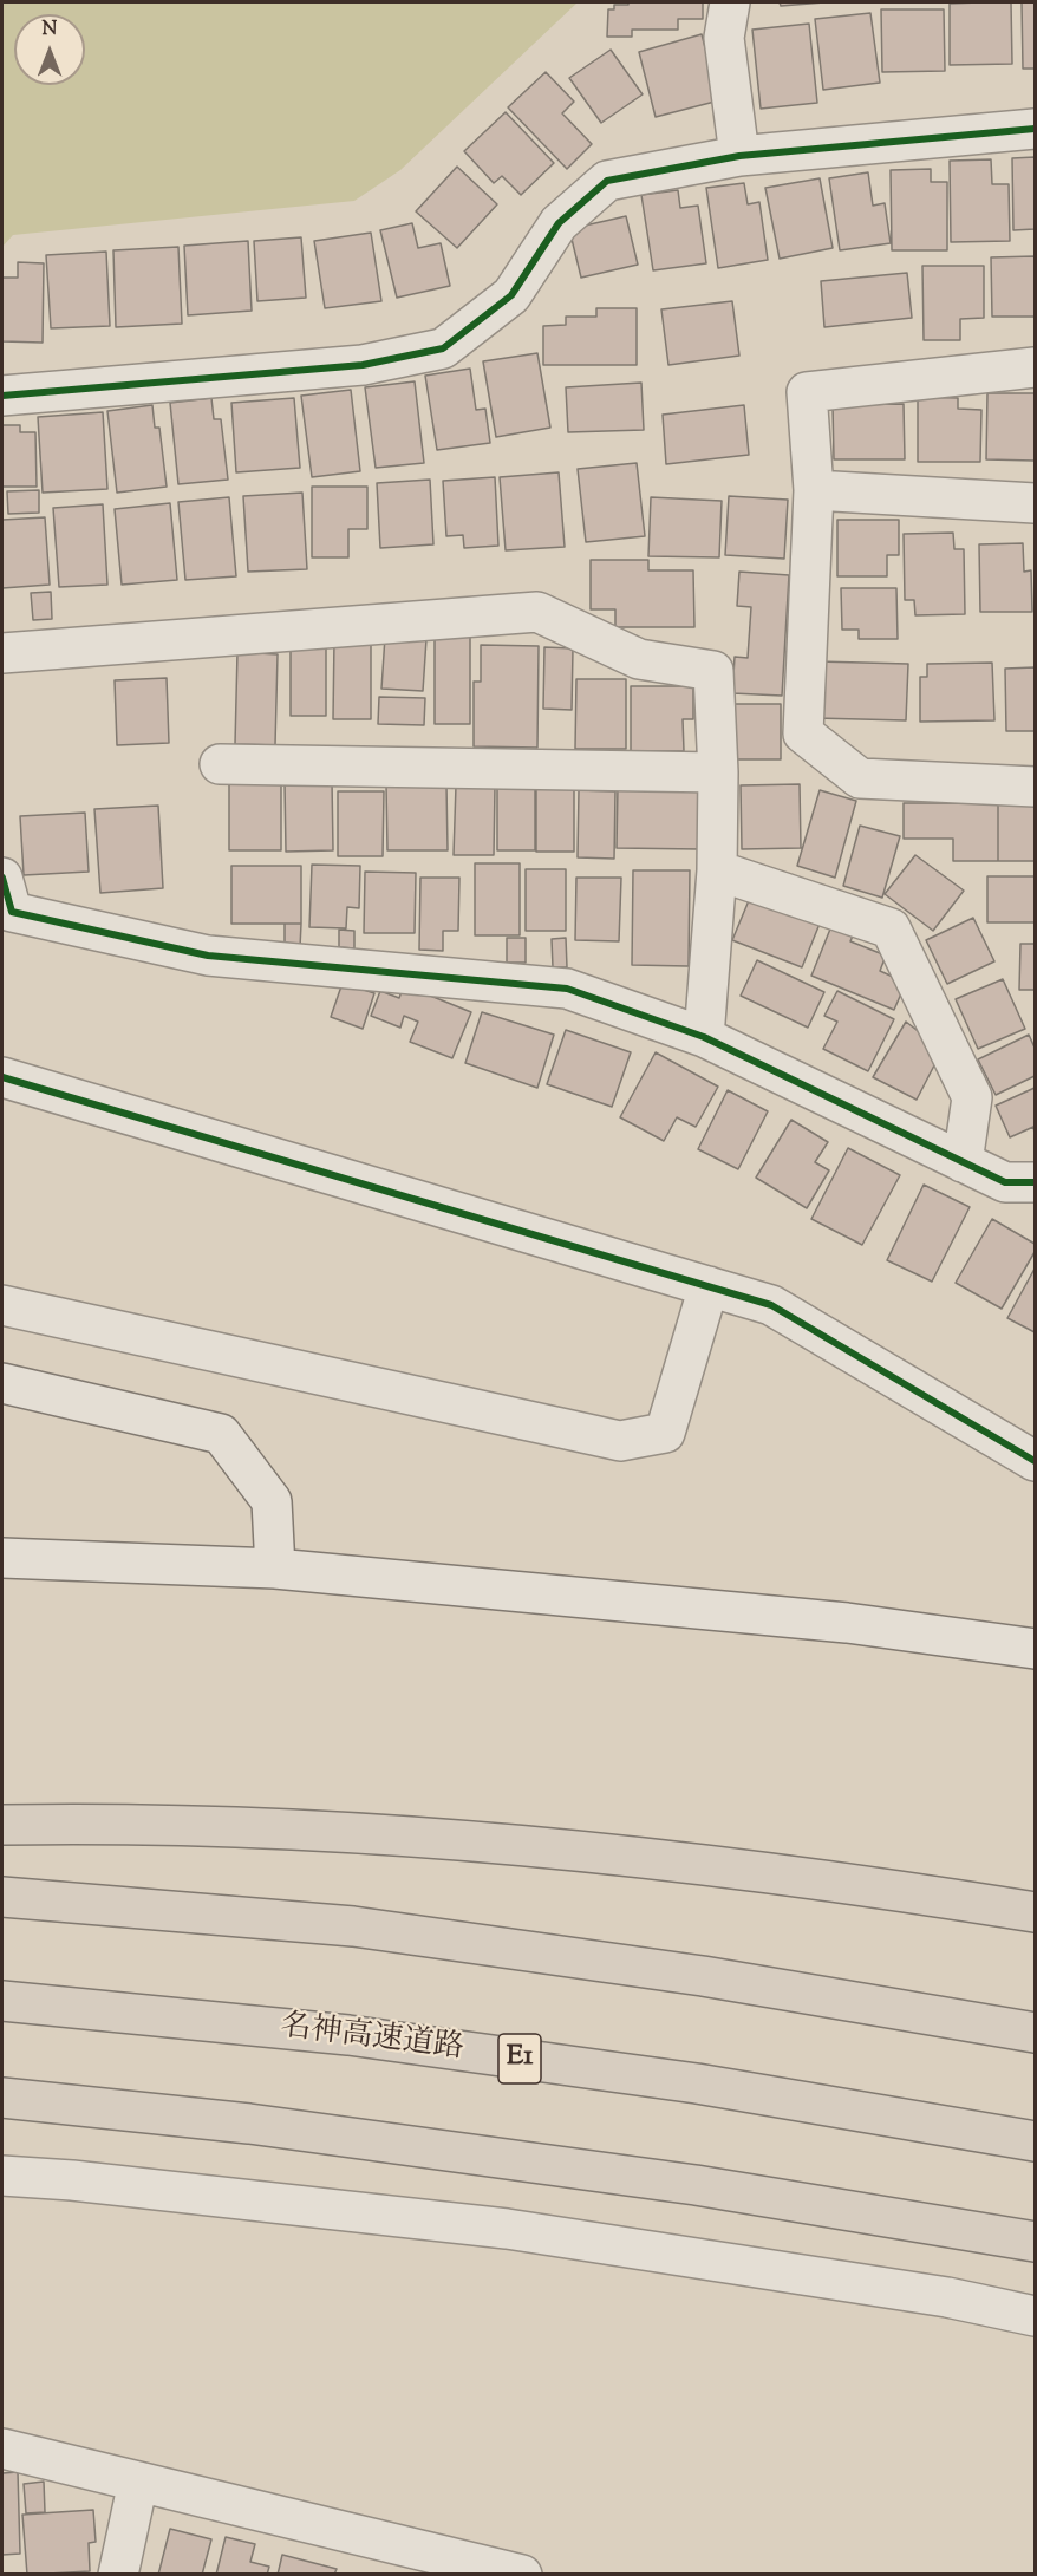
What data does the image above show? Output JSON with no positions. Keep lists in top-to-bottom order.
{
  "streets": {
    "highway": ["名神高速道路", "E1"]
  },
  "north": "top"
}
